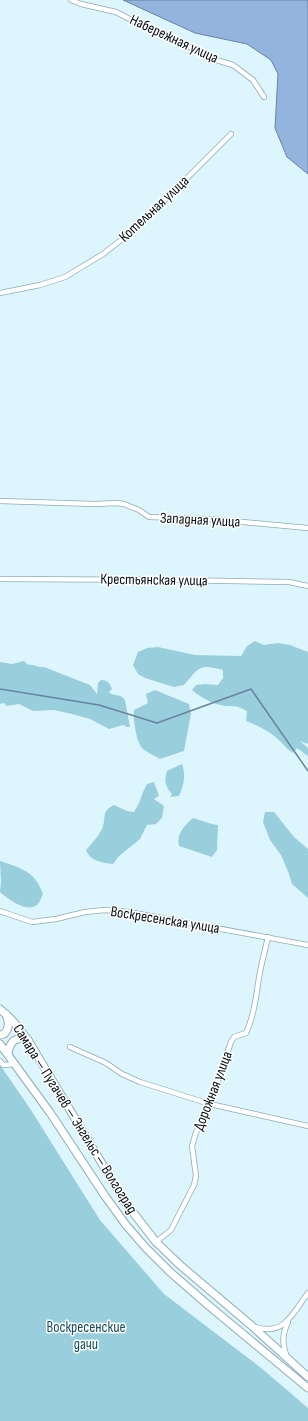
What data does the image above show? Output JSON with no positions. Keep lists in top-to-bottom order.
{
  "streets": {
    "main road": ["Самара — Пугачев — Энгельс — Волгоград"],
    "street": [
      "Набережная улица",
      "Котельная улица",
      "Западная улица",
      "Крестьянская улица",
      "Воскресенская улица",
      "Дорожная улица"
    ]
  },
  "crossings": [
    ["Воскресенская улица", "Дорожная улица"],
    ["Дорожная улица", "Самара — Пугачев — Энгельс — Волгоград"]
  ],
  "parks": ["Воскресенские дачи"]
}
